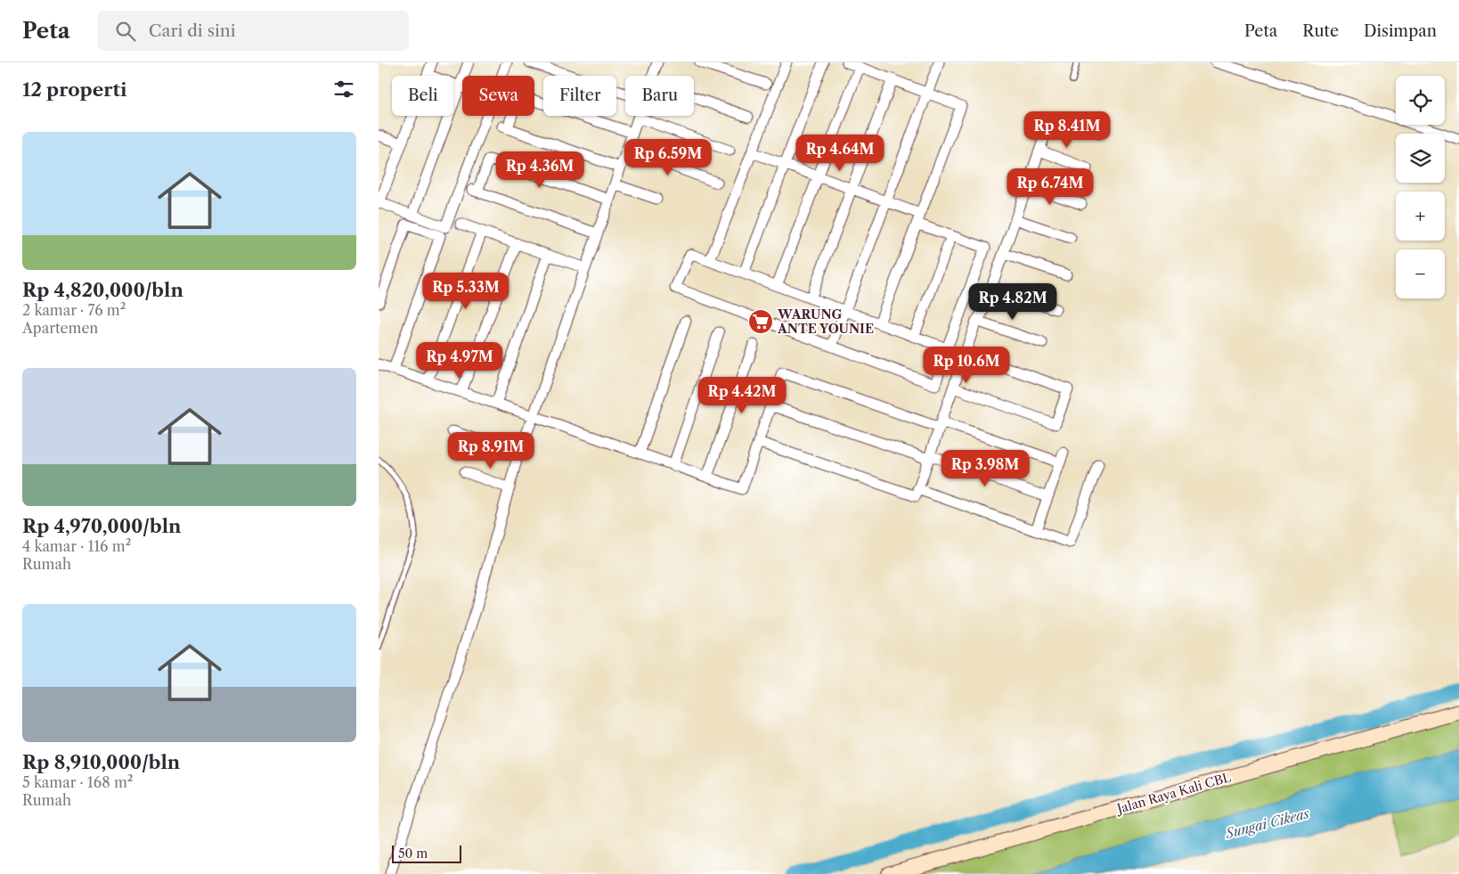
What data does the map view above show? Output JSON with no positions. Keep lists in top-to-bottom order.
{
  "streets": {
    "main road": ["Jalan Raya Kali CBL"]
  },
  "water": ["Sungai Cikeas"],
  "places": {
    "supermarket": ["WARUNG ANTE YOUNIE"]
  },
  "scale_bar": "50 m",
  "page": {
    "header": "Peta",
    "search": "Cari di sini",
    "nav": ["Peta", "Rute", "Disimpan"],
    "heading": "12 properti",
    "map_buttons": ["+", "−"],
    "chip": [
      "Beli",
      "Sewa",
      "Filter",
      "Baru"
    ],
    "price": [
      "Rp 8.41M",
      "Rp 4.64M",
      "Rp 6.59M",
      "Rp 4.36M",
      "Rp 6.74M",
      "Rp 5.33M",
      "Rp 4.82M",
      "Rp 4.97M",
      "Rp 10.6M",
      "Rp 4.42M",
      "Rp 8.91M",
      "Rp 3.98M"
    ],
    "list": [
      {
        "name": "Rp 4,820,000/bln",
        "note": "2 kamar · 76 m² · Apartemen"
      },
      {
        "name": "Rp 4,970,000/bln",
        "note": "4 kamar · 116 m² · Rumah"
      },
      {
        "name": "Rp 8,910,000/bln",
        "note": "5 kamar · 168 m² · Rumah"
      }
    ],
    "scale": "50 m"
  }
}
